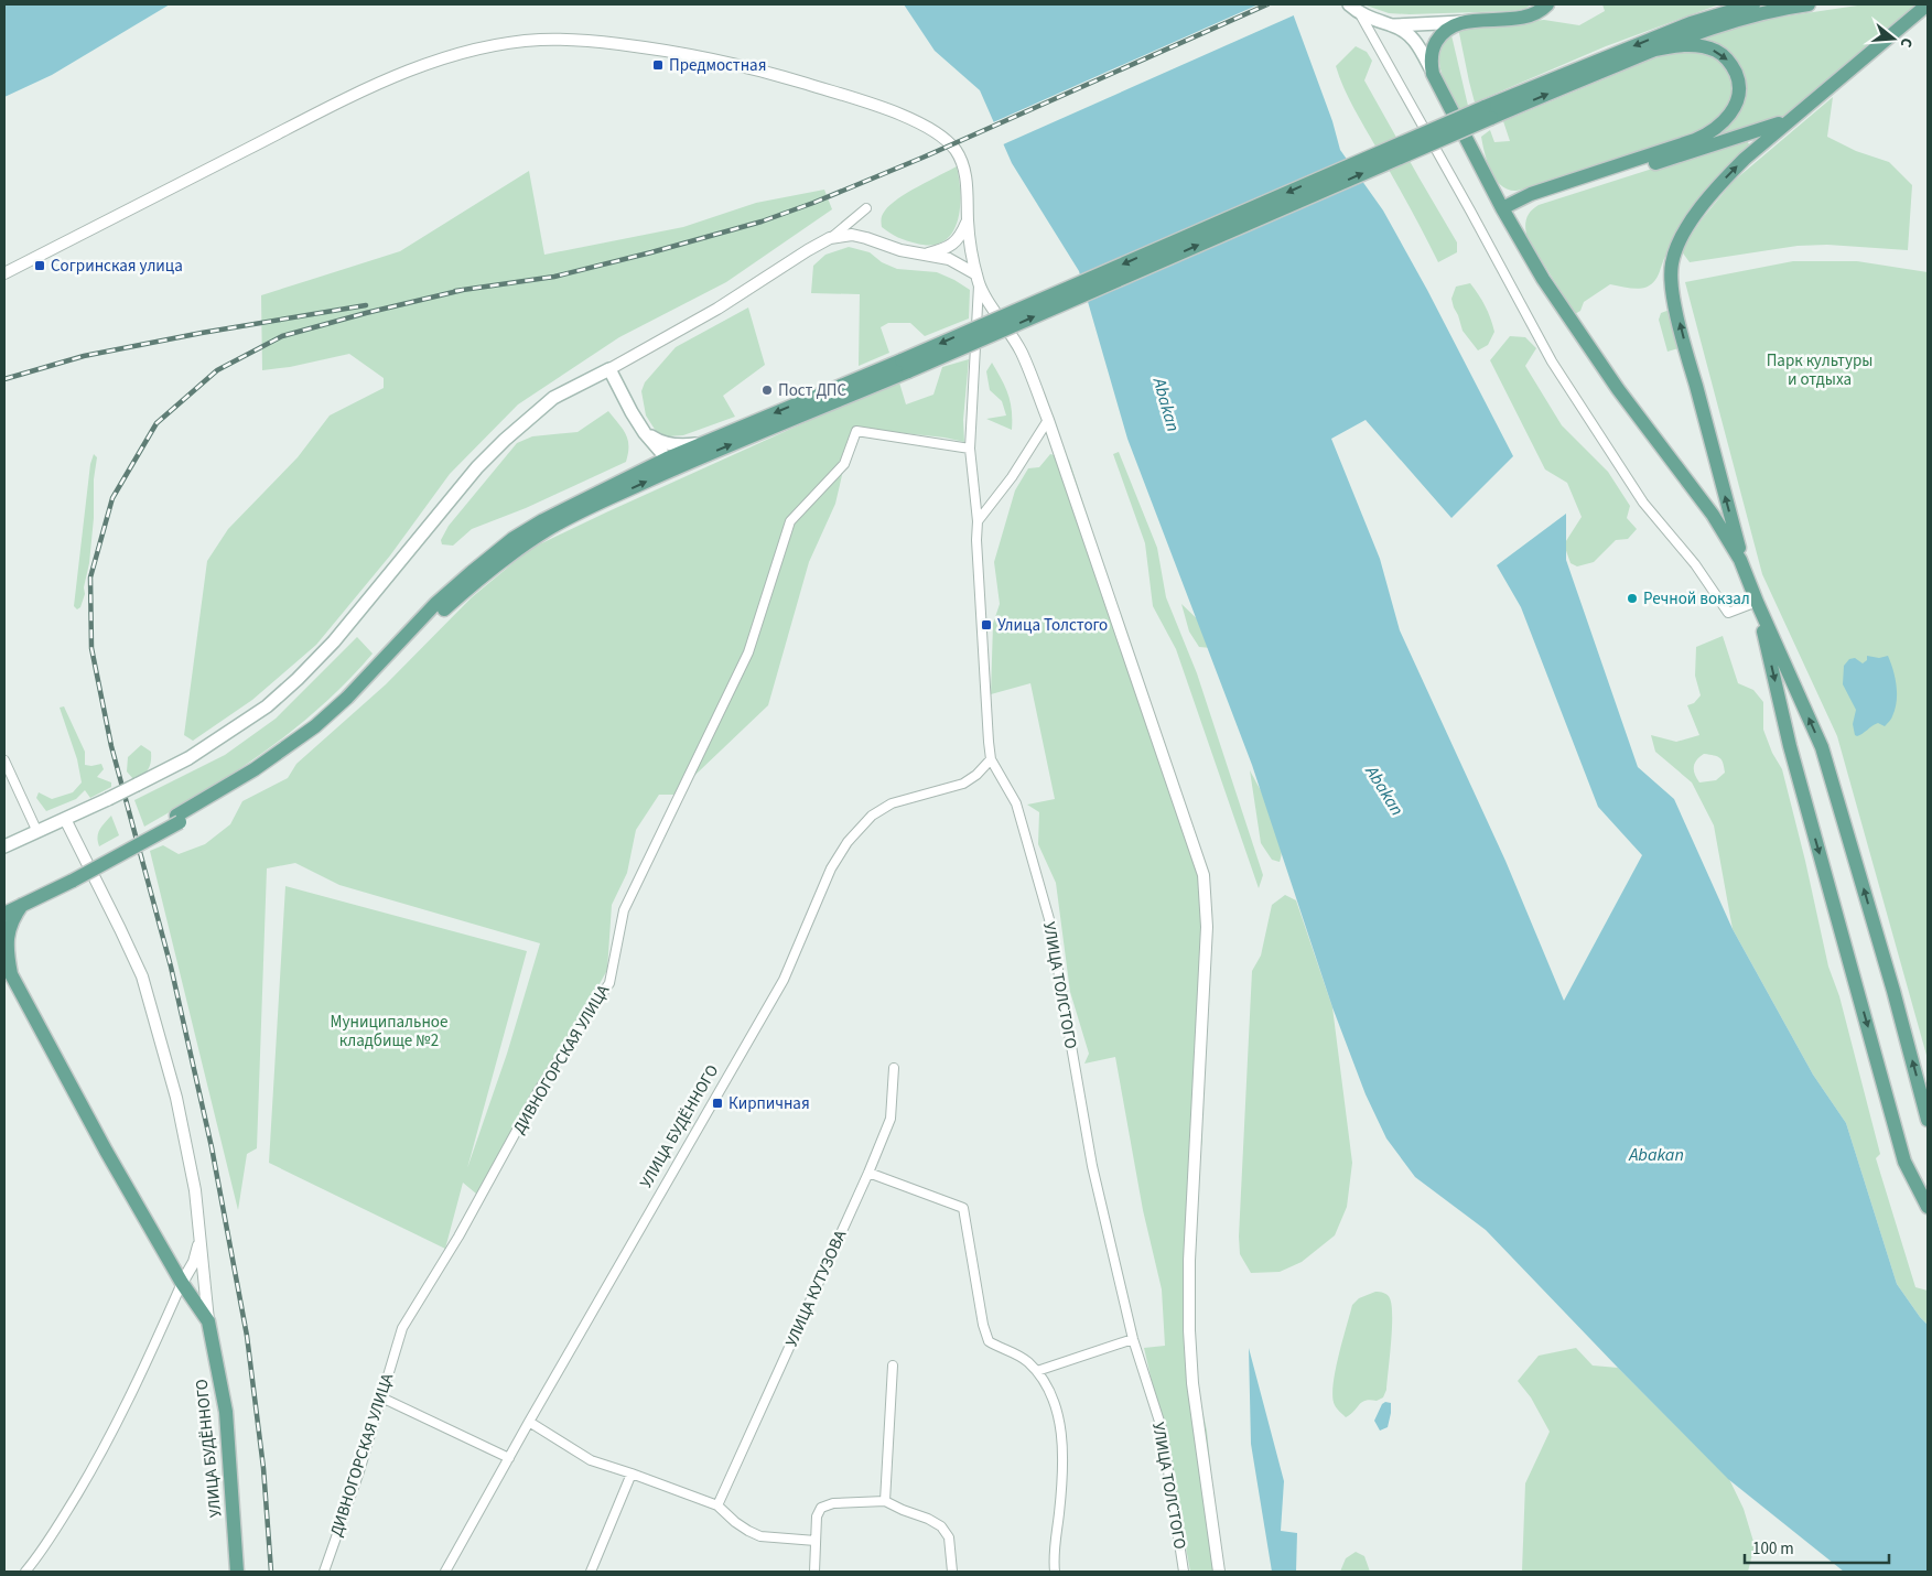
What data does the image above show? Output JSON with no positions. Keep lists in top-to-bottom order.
{
  "streets": {
    "main road": ["УЛИЦА БУДЁННОГО"],
    "street": ["УЛИЦА ТОЛСТОГО", "ДИВНОГОРСКАЯ УЛИЦА", "УЛИЦА КУТУЗОВА"]
  },
  "crossings": [
    ["УЛИЦА ТОЛСТОГО", "ДИВНОГОРСКАЯ УЛИЦА"],
    ["УЛИЦА ТОЛСТОГО", "УЛИЦА БУДЁННОГО"]
  ],
  "water": ["Abakan"],
  "parks": ["Парк культуры и отдыха", "Муниципальное кладбище №2"],
  "places": {
    "transit": [
      "Предмостная",
      "Согринская улица",
      "Улица Толстого",
      "Кирпичная"
    ],
    "other": ["Пост ДПС", "Речной вокзал"]
  },
  "scale_bar": "100 m",
  "north": "right"
}
